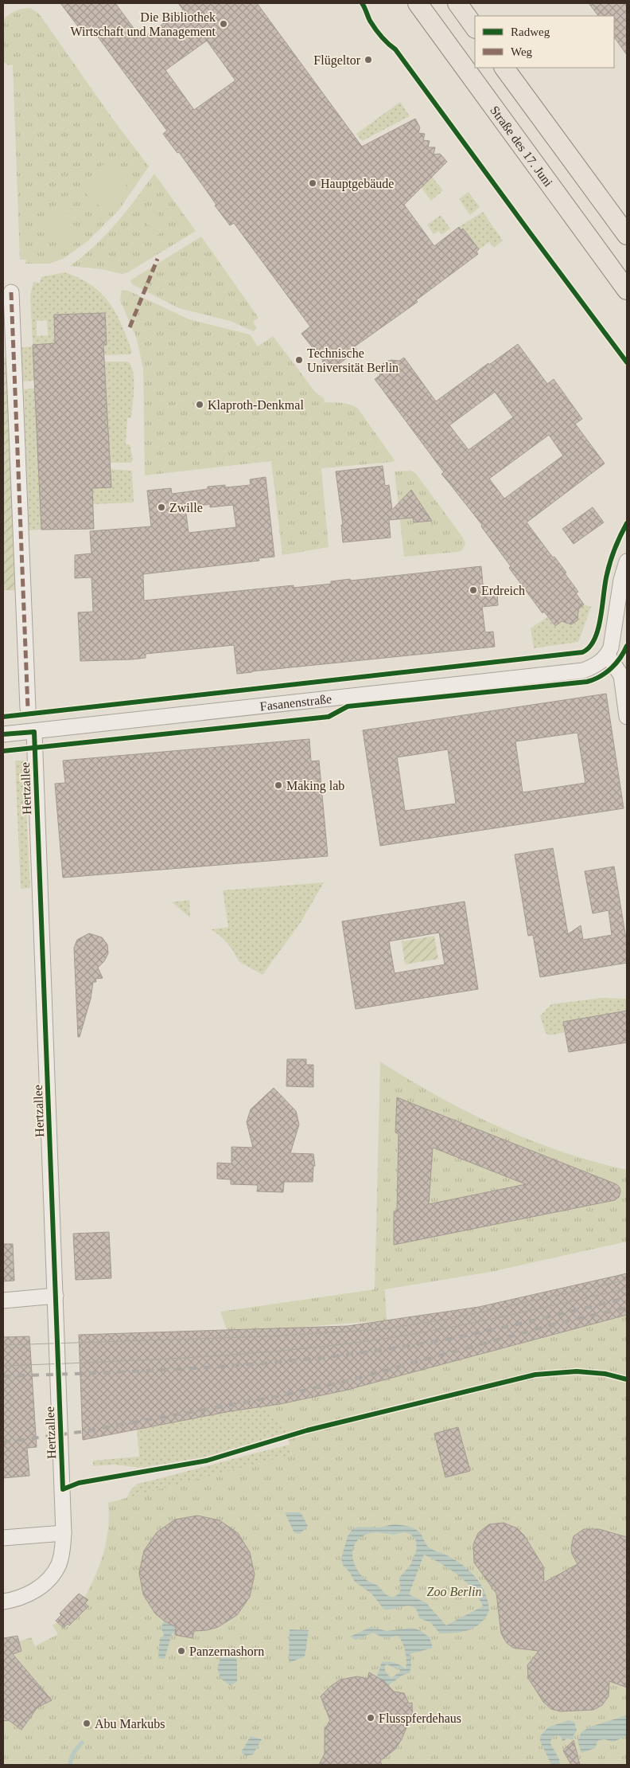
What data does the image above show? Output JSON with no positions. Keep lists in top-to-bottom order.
{
  "streets": {
    "main road": ["Straße des 17. Juni"],
    "street": ["Fasanenstraße", "Hertzallee"]
  },
  "crossings": [
    ["Fasanenstraße", "Hertzallee"]
  ],
  "parks": ["Zoo Berlin"],
  "places": [
    "Die Bibliothek Wirtschaft und Management",
    "Flügeltor",
    "Hauptgebäude",
    "Technische Universität Berlin",
    "Klaproth-Denkmal",
    "Zwille",
    "Erdreich",
    "Making lab",
    "Panzernashorn",
    "Flusspferdehaus",
    "Abu Markubs"
  ],
  "legend": ["Radweg", "Weg"]
}
